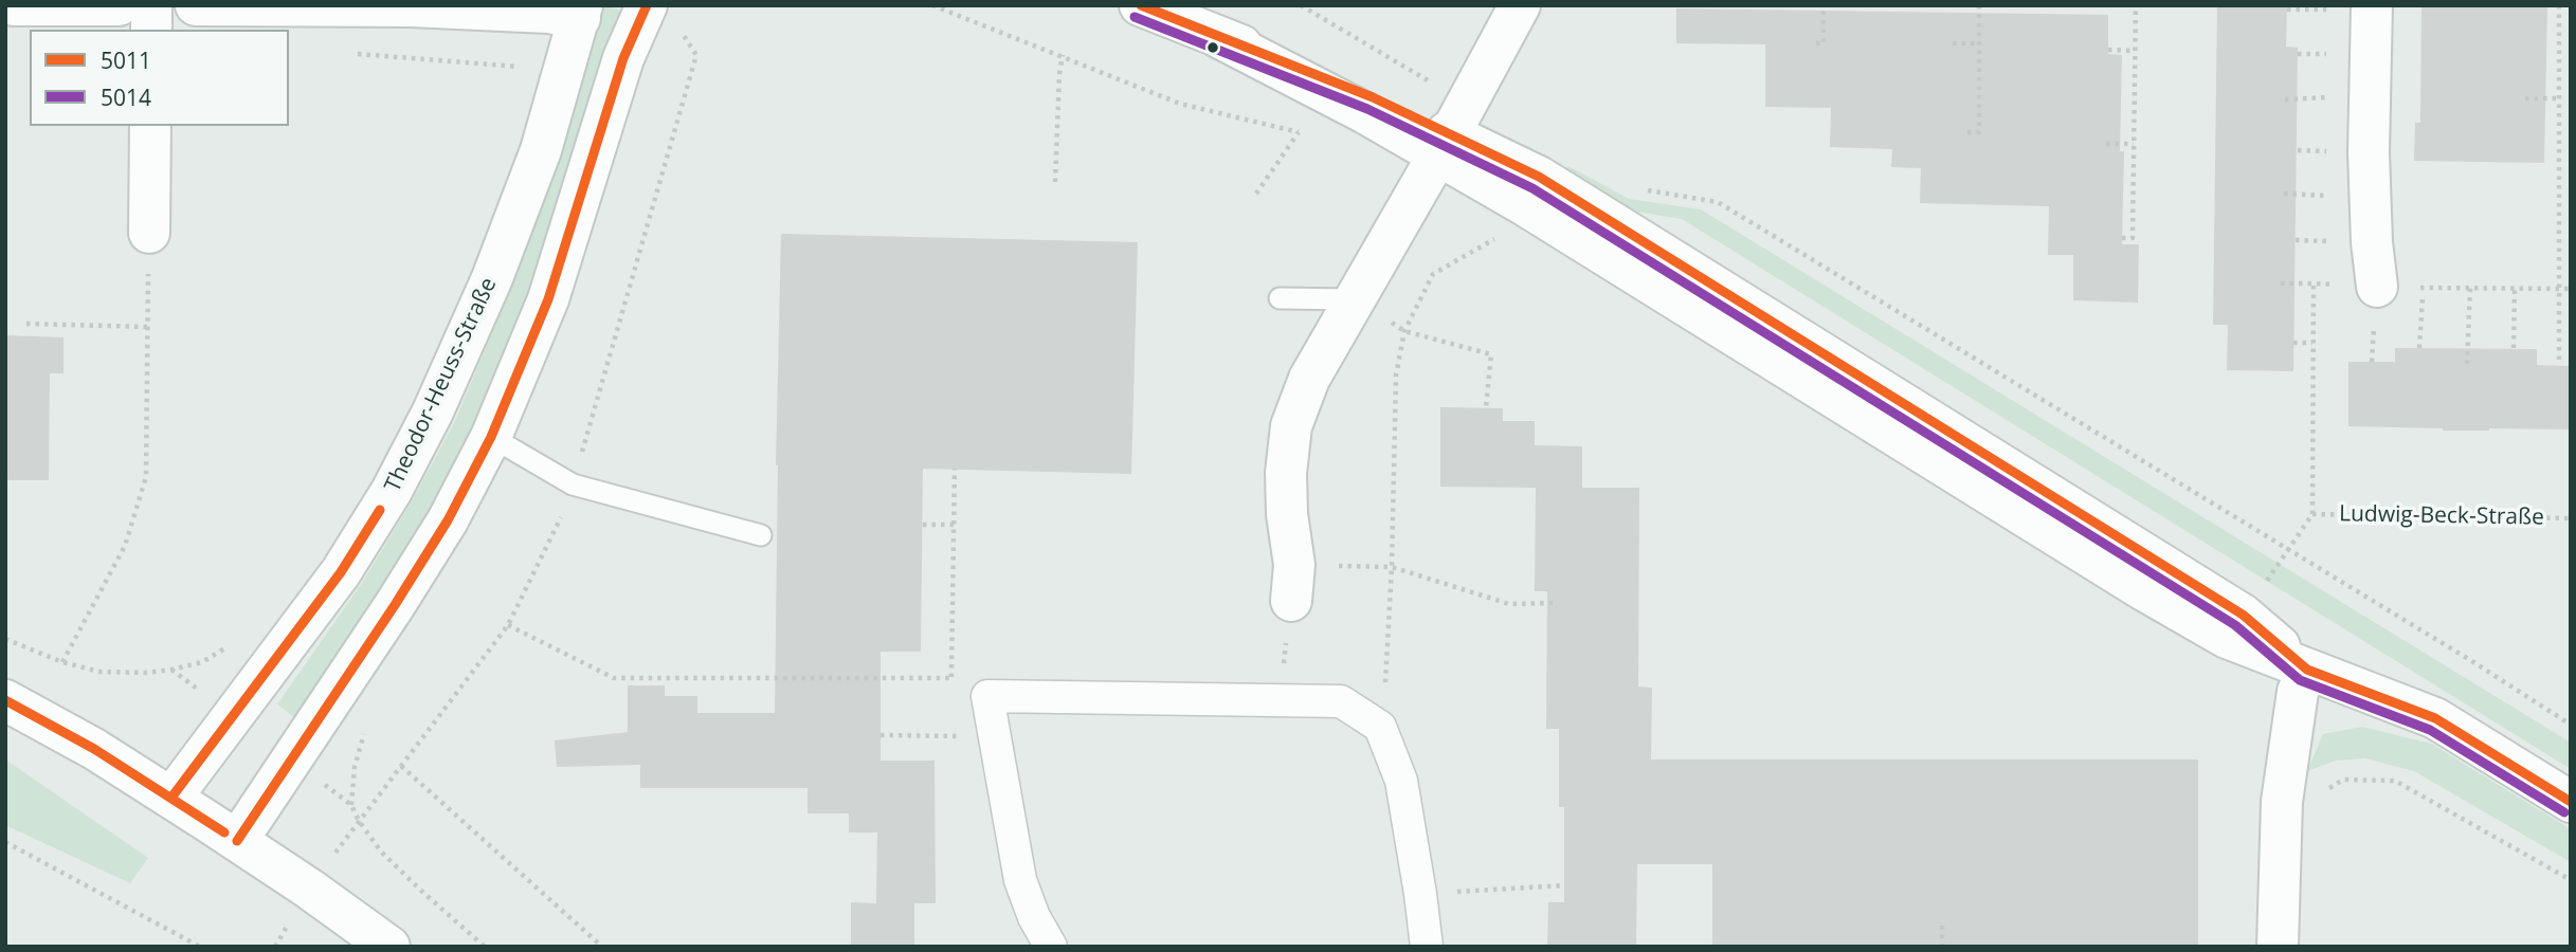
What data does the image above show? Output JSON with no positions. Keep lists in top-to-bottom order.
{
  "streets": {
    "street": ["Theodor-Heuss-Straße"],
    "path": ["Ludwig-Beck-Straße"]
  },
  "lines": ["transit line 5011", "transit line 5014"],
  "legend": ["5011", "5014"]
}
